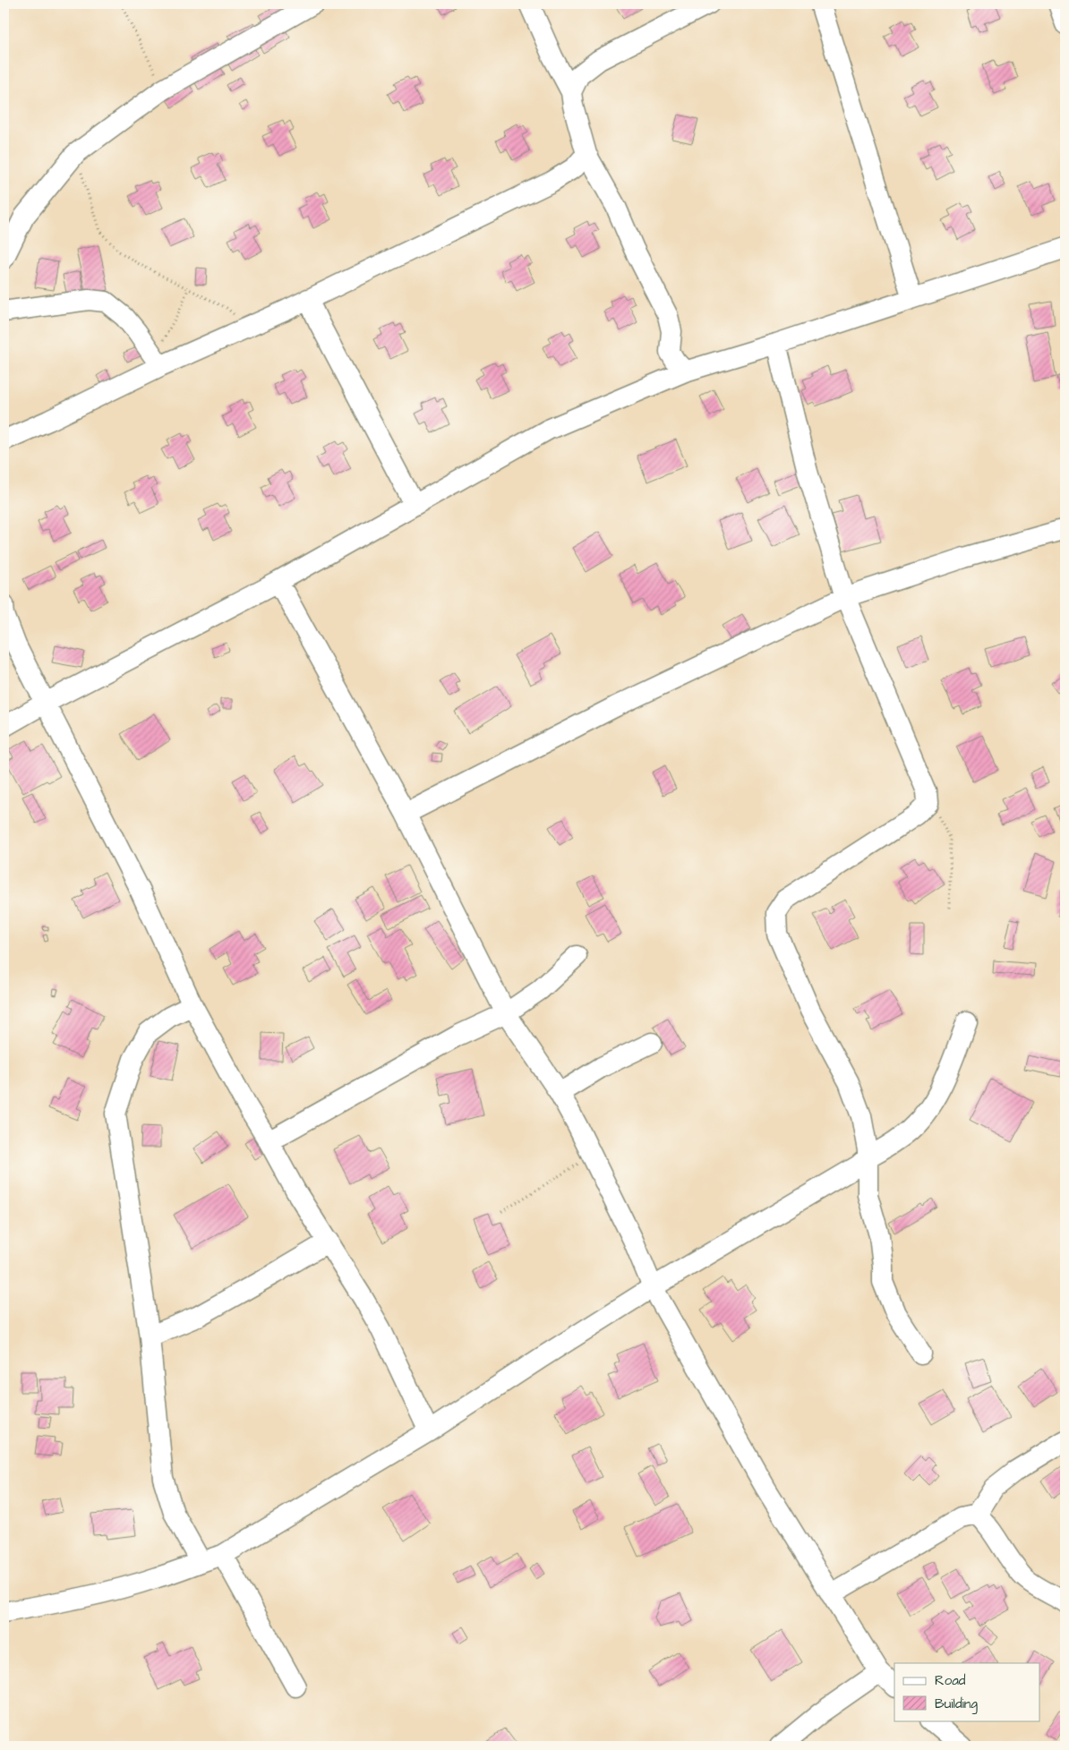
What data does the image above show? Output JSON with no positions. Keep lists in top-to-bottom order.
{
  "legend": ["Road", "Building"]
}
